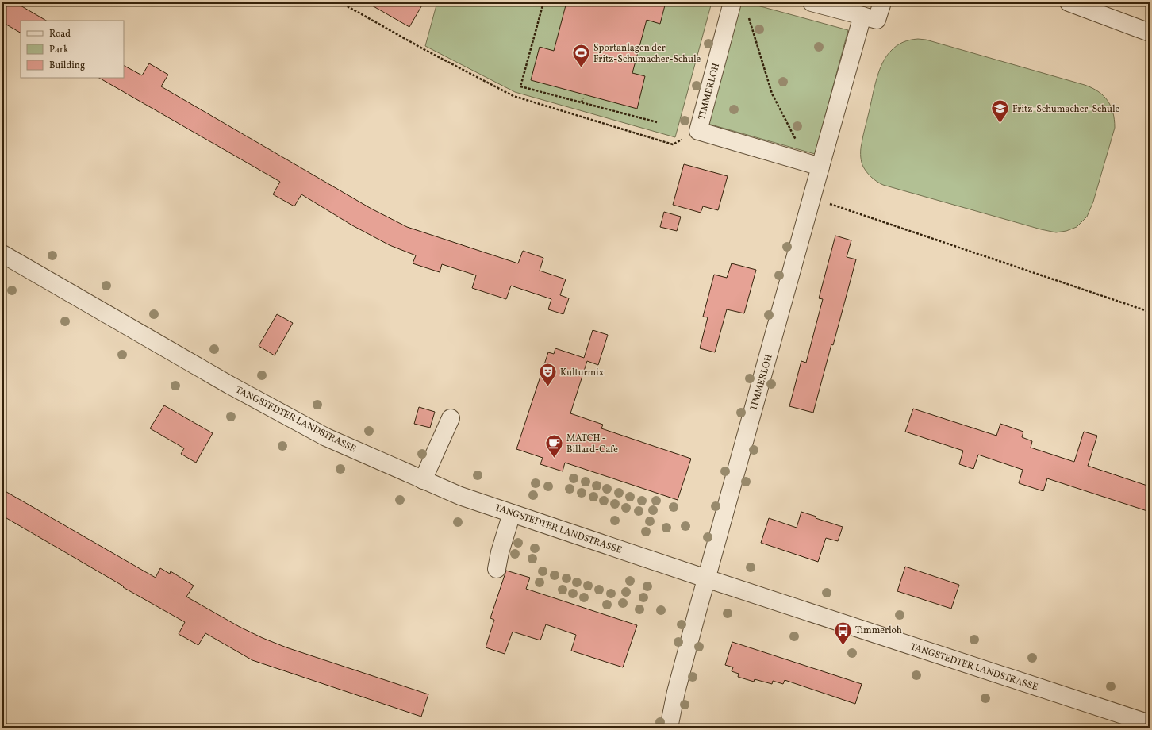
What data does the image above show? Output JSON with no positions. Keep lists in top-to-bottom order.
{
  "streets": {
    "street": ["TIMMERLOH", "TANGSTEDTER LANDSTRASSE"]
  },
  "crossings": [
    ["TIMMERLOH", "TANGSTEDTER LANDSTRASSE"]
  ],
  "places": {
    "sports": ["Sportanlagen der Fritz-Schumacher-Schule"],
    "school or university": ["Fritz-Schumacher-Schule"],
    "theatre": ["Kulturmix"],
    "cafe": ["MATCH - Billard-Cafe"],
    "bus stop": ["Timmerloh"]
  },
  "legend": ["Road", "Park", "Building"]
}
